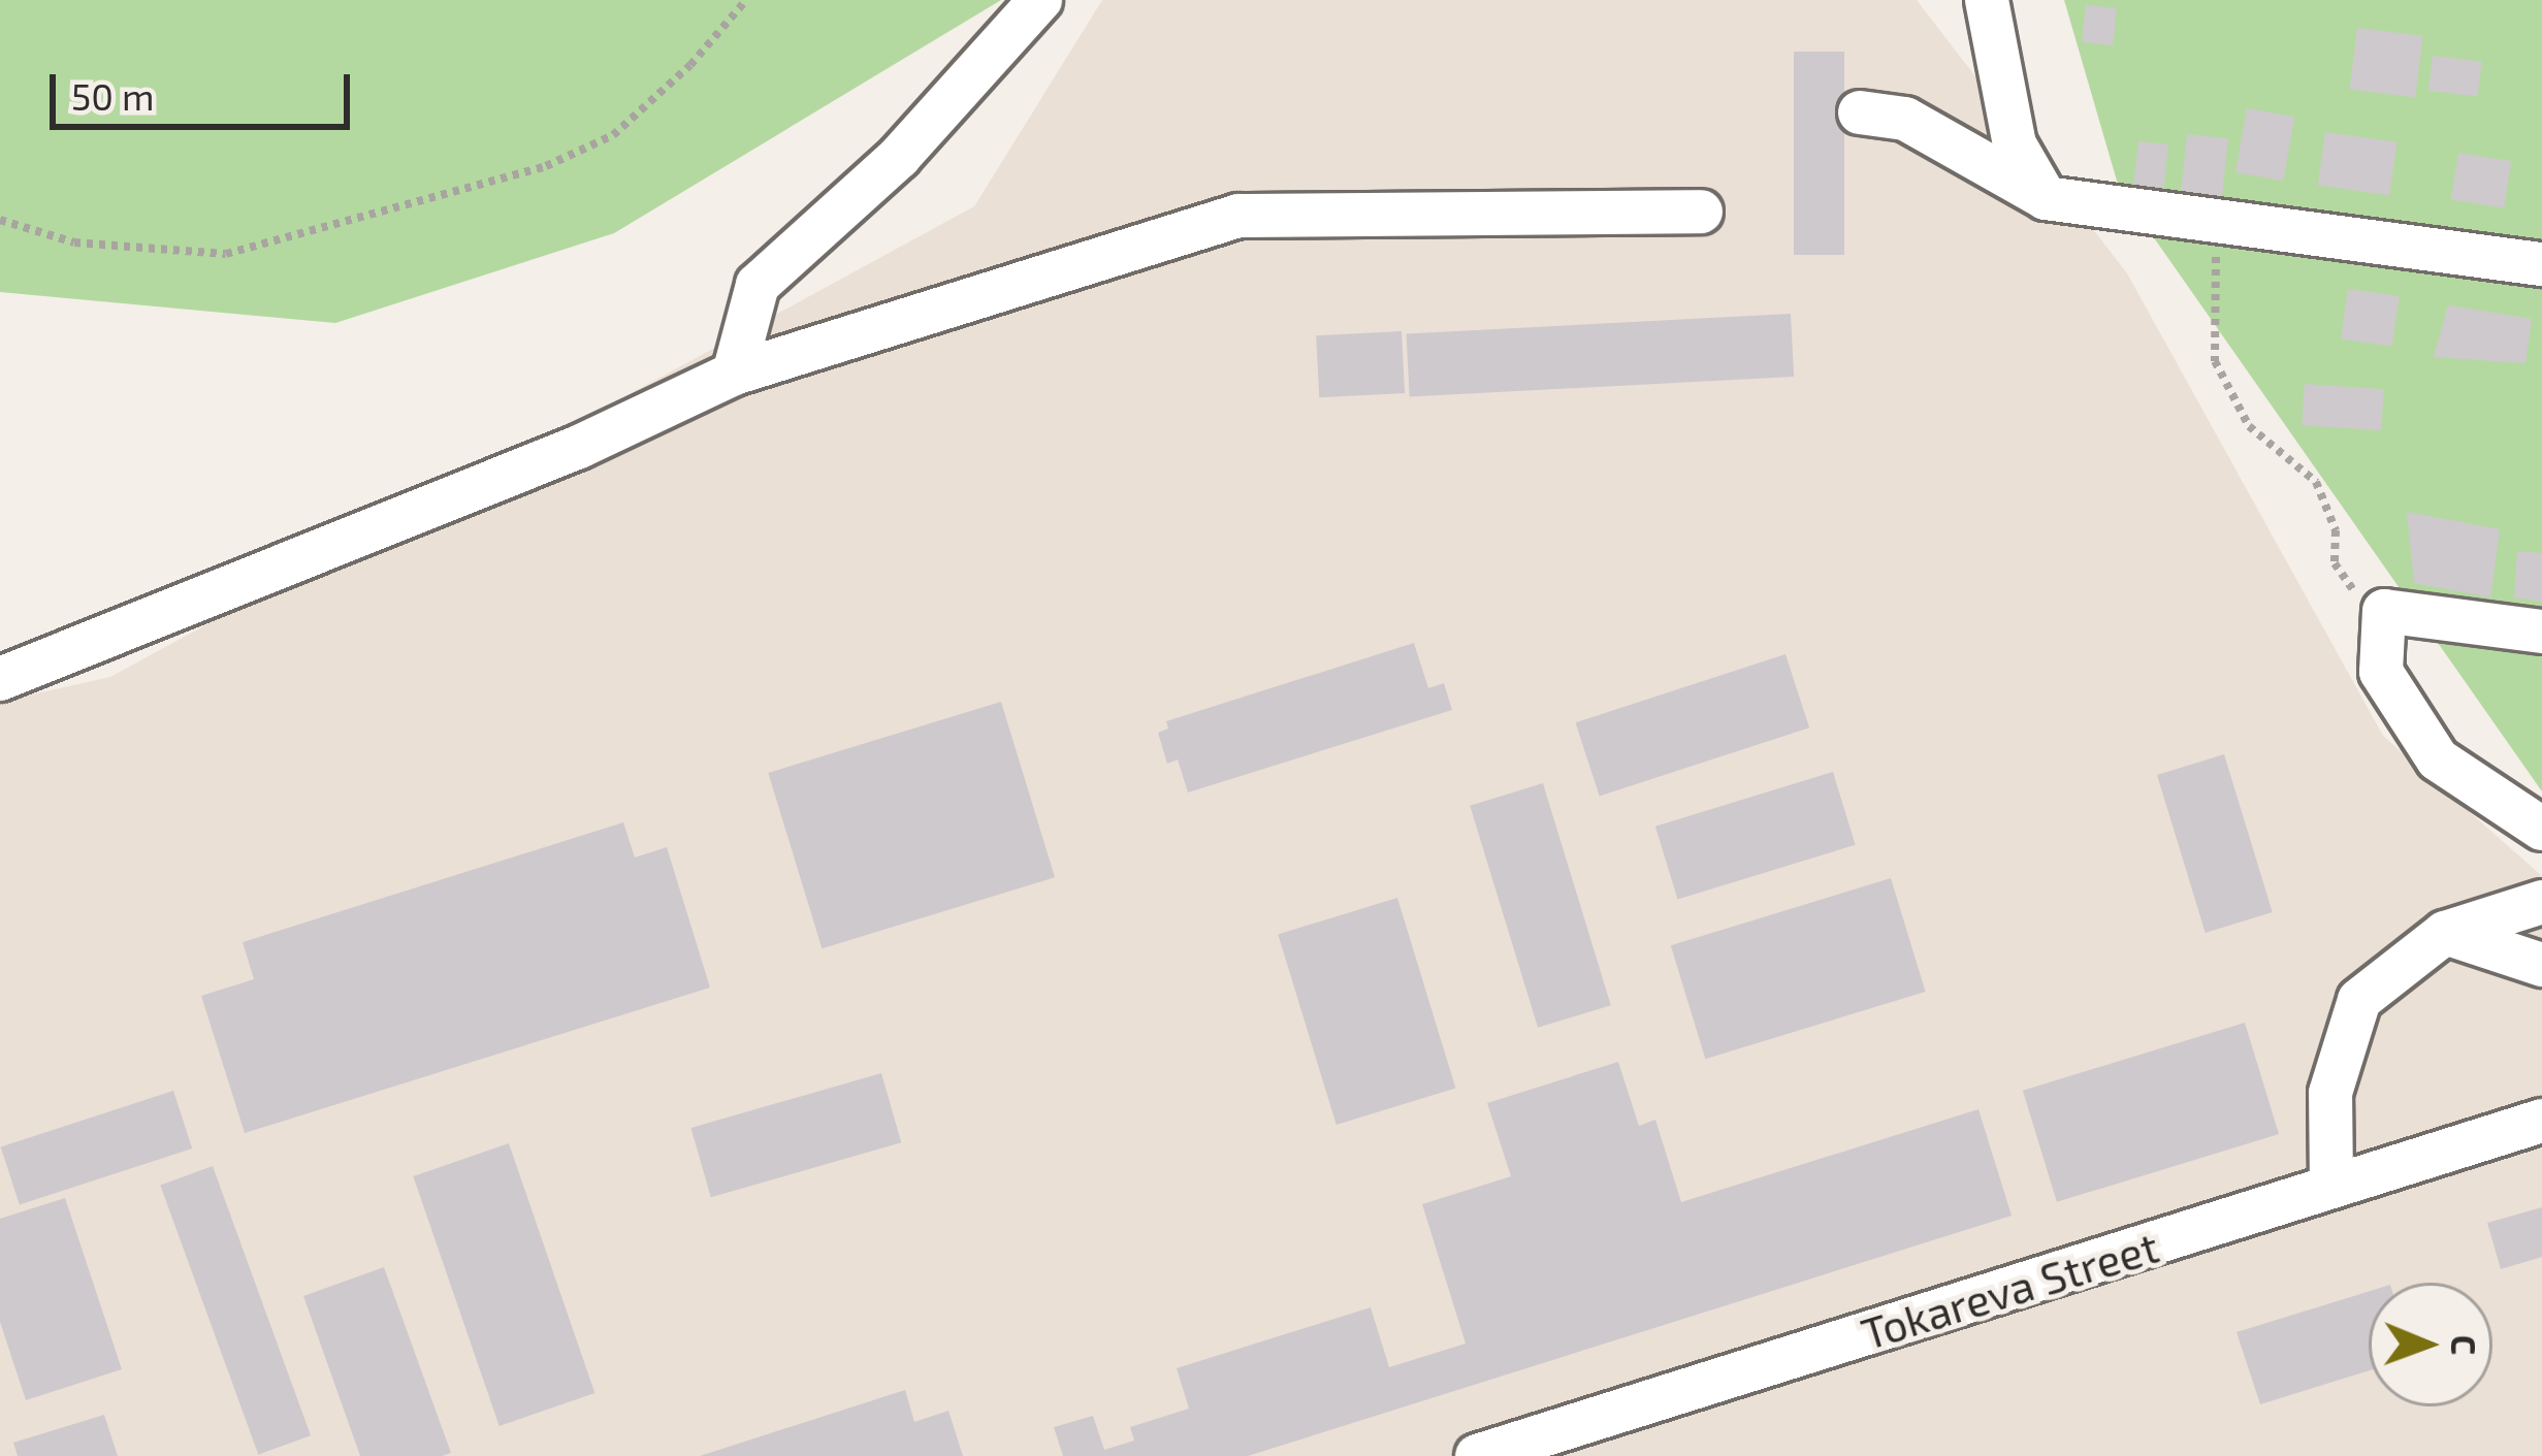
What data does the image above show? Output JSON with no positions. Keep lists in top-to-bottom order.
{
  "streets": {
    "street": ["Tokareva Street"]
  },
  "scale_bar": "50 m",
  "north": "right"
}
